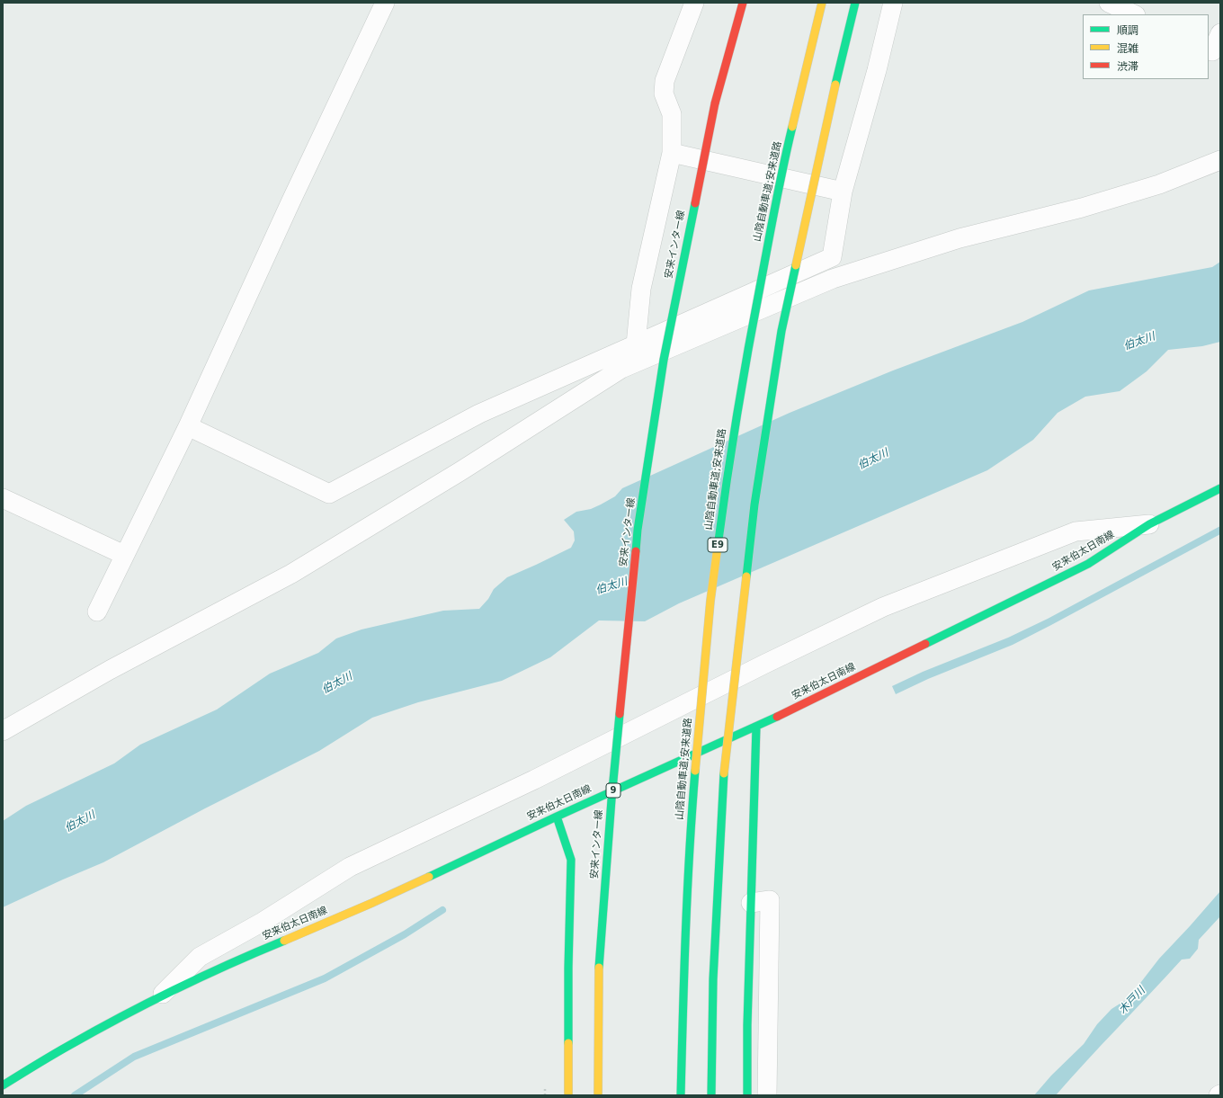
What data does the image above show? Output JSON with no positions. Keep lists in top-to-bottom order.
{
  "streets": {
    "main road": [
      "山陰自動車道;安来道路",
      "安来インター線",
      "E9",
      "安来伯太日南線",
      "9"
    ]
  },
  "water": ["伯太川", "木戸川"],
  "legend": ["順調", "混雑", "渋滞"]
}
